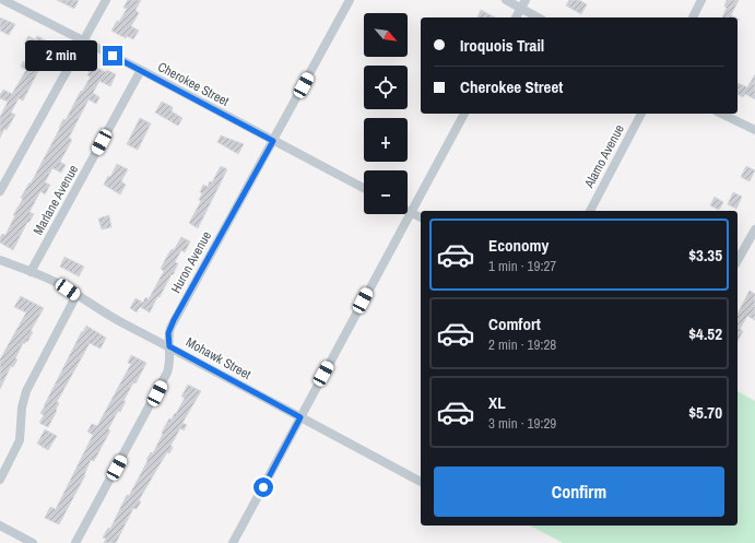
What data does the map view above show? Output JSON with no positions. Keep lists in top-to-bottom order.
{
  "streets": {
    "street": [
      "Cherokee Street",
      "Alamo Avenue",
      "Marlane Avenue",
      "Huron Avenue",
      "Mohawk Street"
    ]
  },
  "crossings": [
    ["Cherokee Street", "Marlane Avenue"],
    ["Cherokee Street", "Huron Avenue"],
    ["Marlane Avenue", "Mohawk Street"],
    ["Huron Avenue", "Mohawk Street"]
  ],
  "north": "bottom right",
  "page": {
    "map_buttons": ["+", "−"],
    "banner": ["Iroquois Trail", "Cherokee Street"],
    "bubble": "2 min",
    "list": [
      {
        "name": "Economy",
        "note": "1 min · 19:27",
        "value": "$3.35"
      },
      {
        "name": "Comfort",
        "note": "2 min · 19:28",
        "value": "$4.52"
      },
      {
        "name": "XL",
        "note": "3 min · 19:29",
        "value": "$5.70"
      }
    ],
    "buttons": "Confirm"
  }
}
